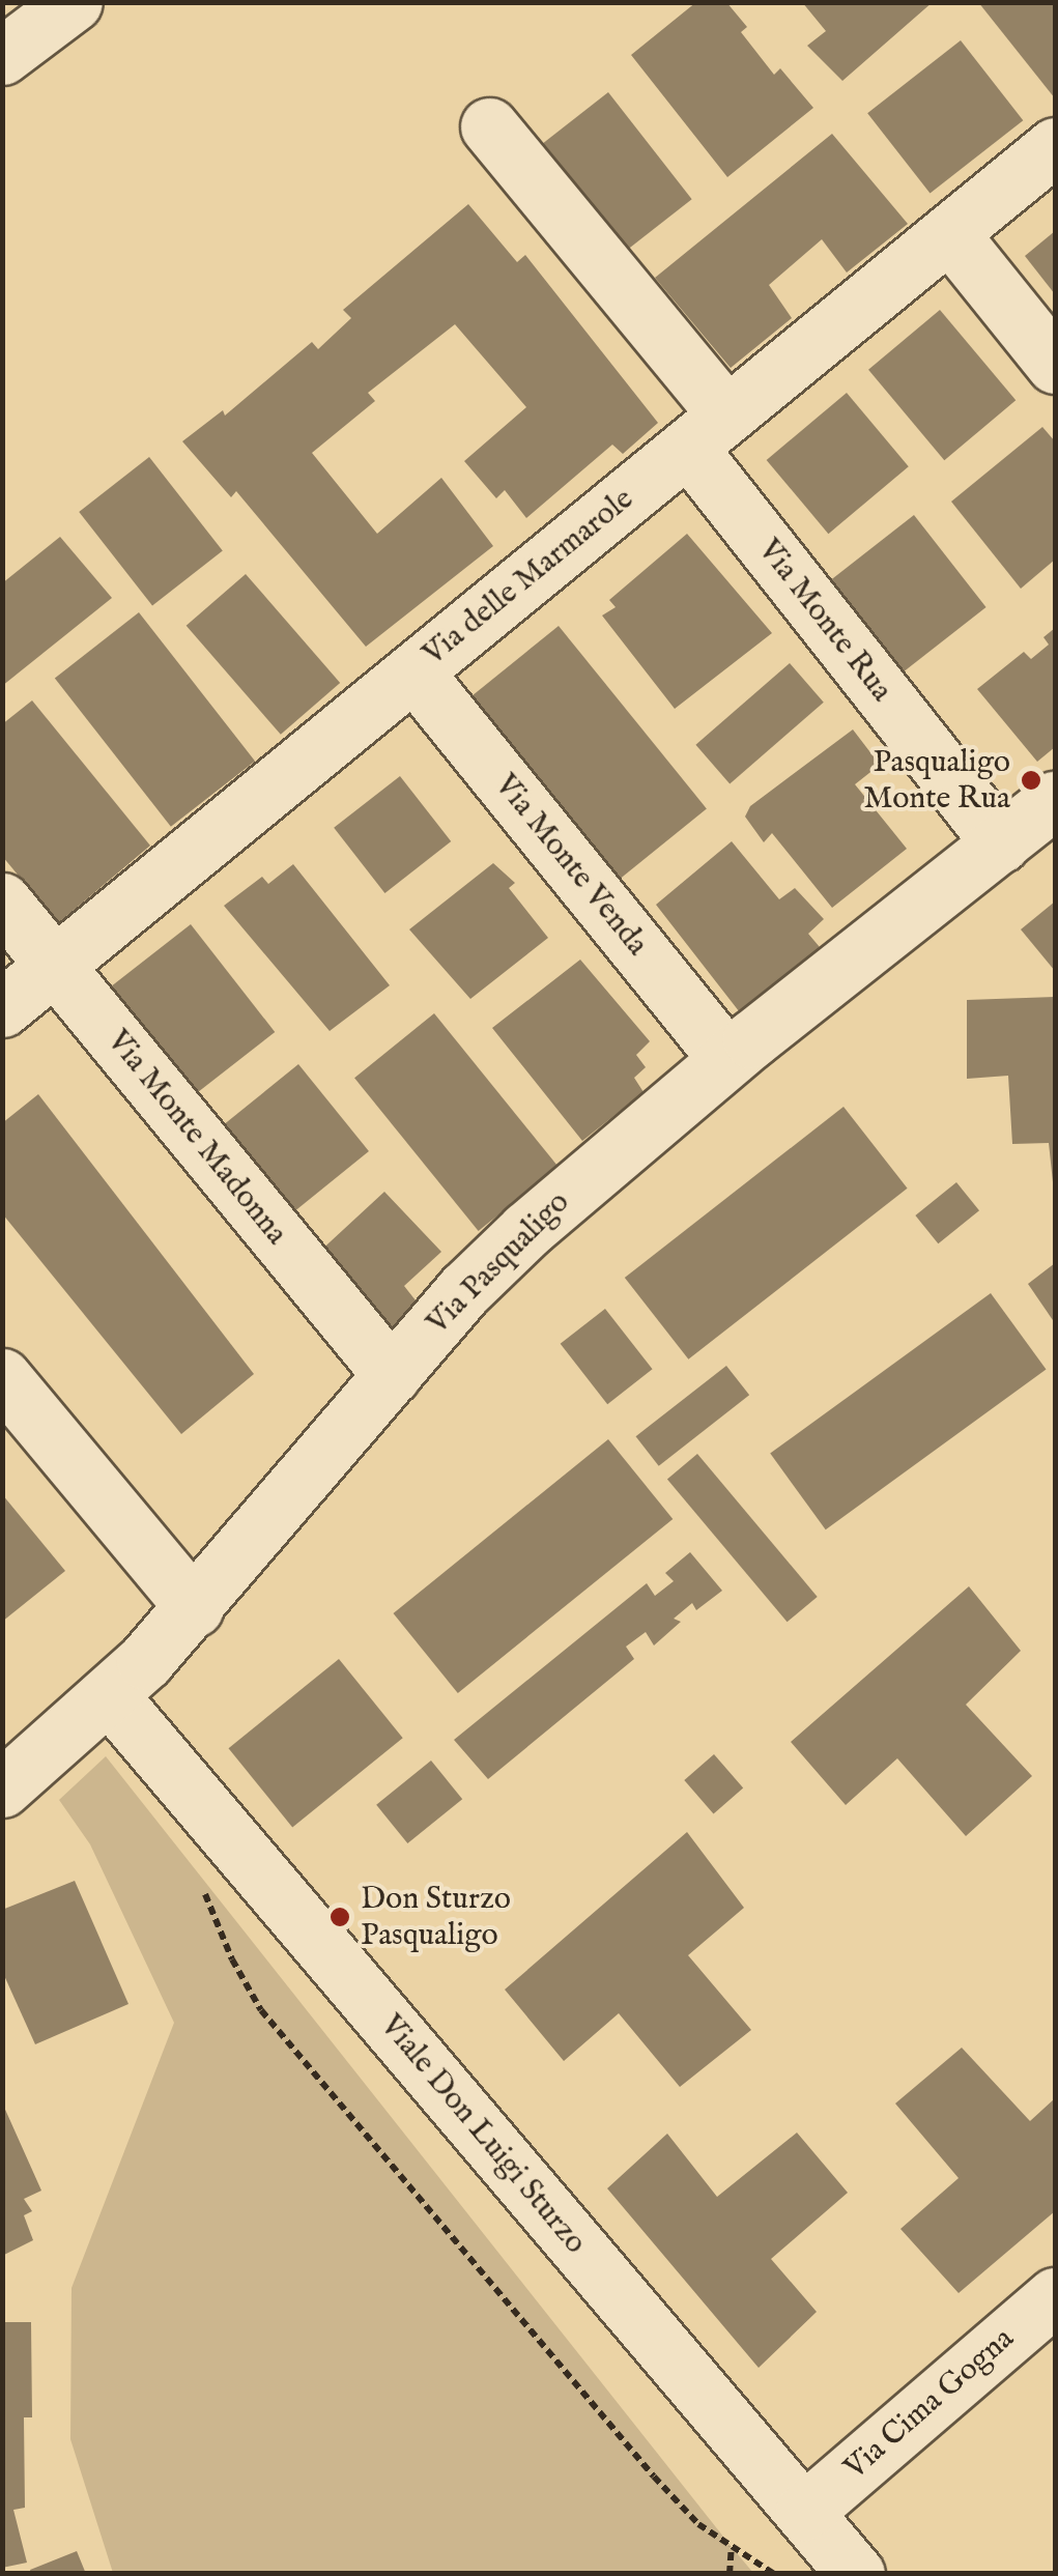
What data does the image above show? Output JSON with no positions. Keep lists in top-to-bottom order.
{
  "streets": {
    "street": [
      "Via delle Marmarole",
      "Via Monte Rua",
      "Via Monte Venda",
      "Via Monte Madonna",
      "Via Pasqualigo",
      "Viale Don Luigi Sturzo",
      "Via Cima Gogna"
    ]
  },
  "crossings": [
    ["Via delle Marmarole", "Via Monte Rua"],
    ["Via delle Marmarole", "Via Monte Venda"],
    ["Via delle Marmarole", "Via Monte Madonna"],
    ["Via Monte Rua", "Via Pasqualigo"],
    ["Via Monte Venda", "Via Pasqualigo"],
    ["Via Monte Madonna", "Via Pasqualigo"],
    ["Via Pasqualigo", "Viale Don Luigi Sturzo"],
    ["Viale Don Luigi Sturzo", "Via Cima Gogna"]
  ],
  "places": ["Pasqualigo Monte Rua", "Don Sturzo Pasqualigo"]
}
